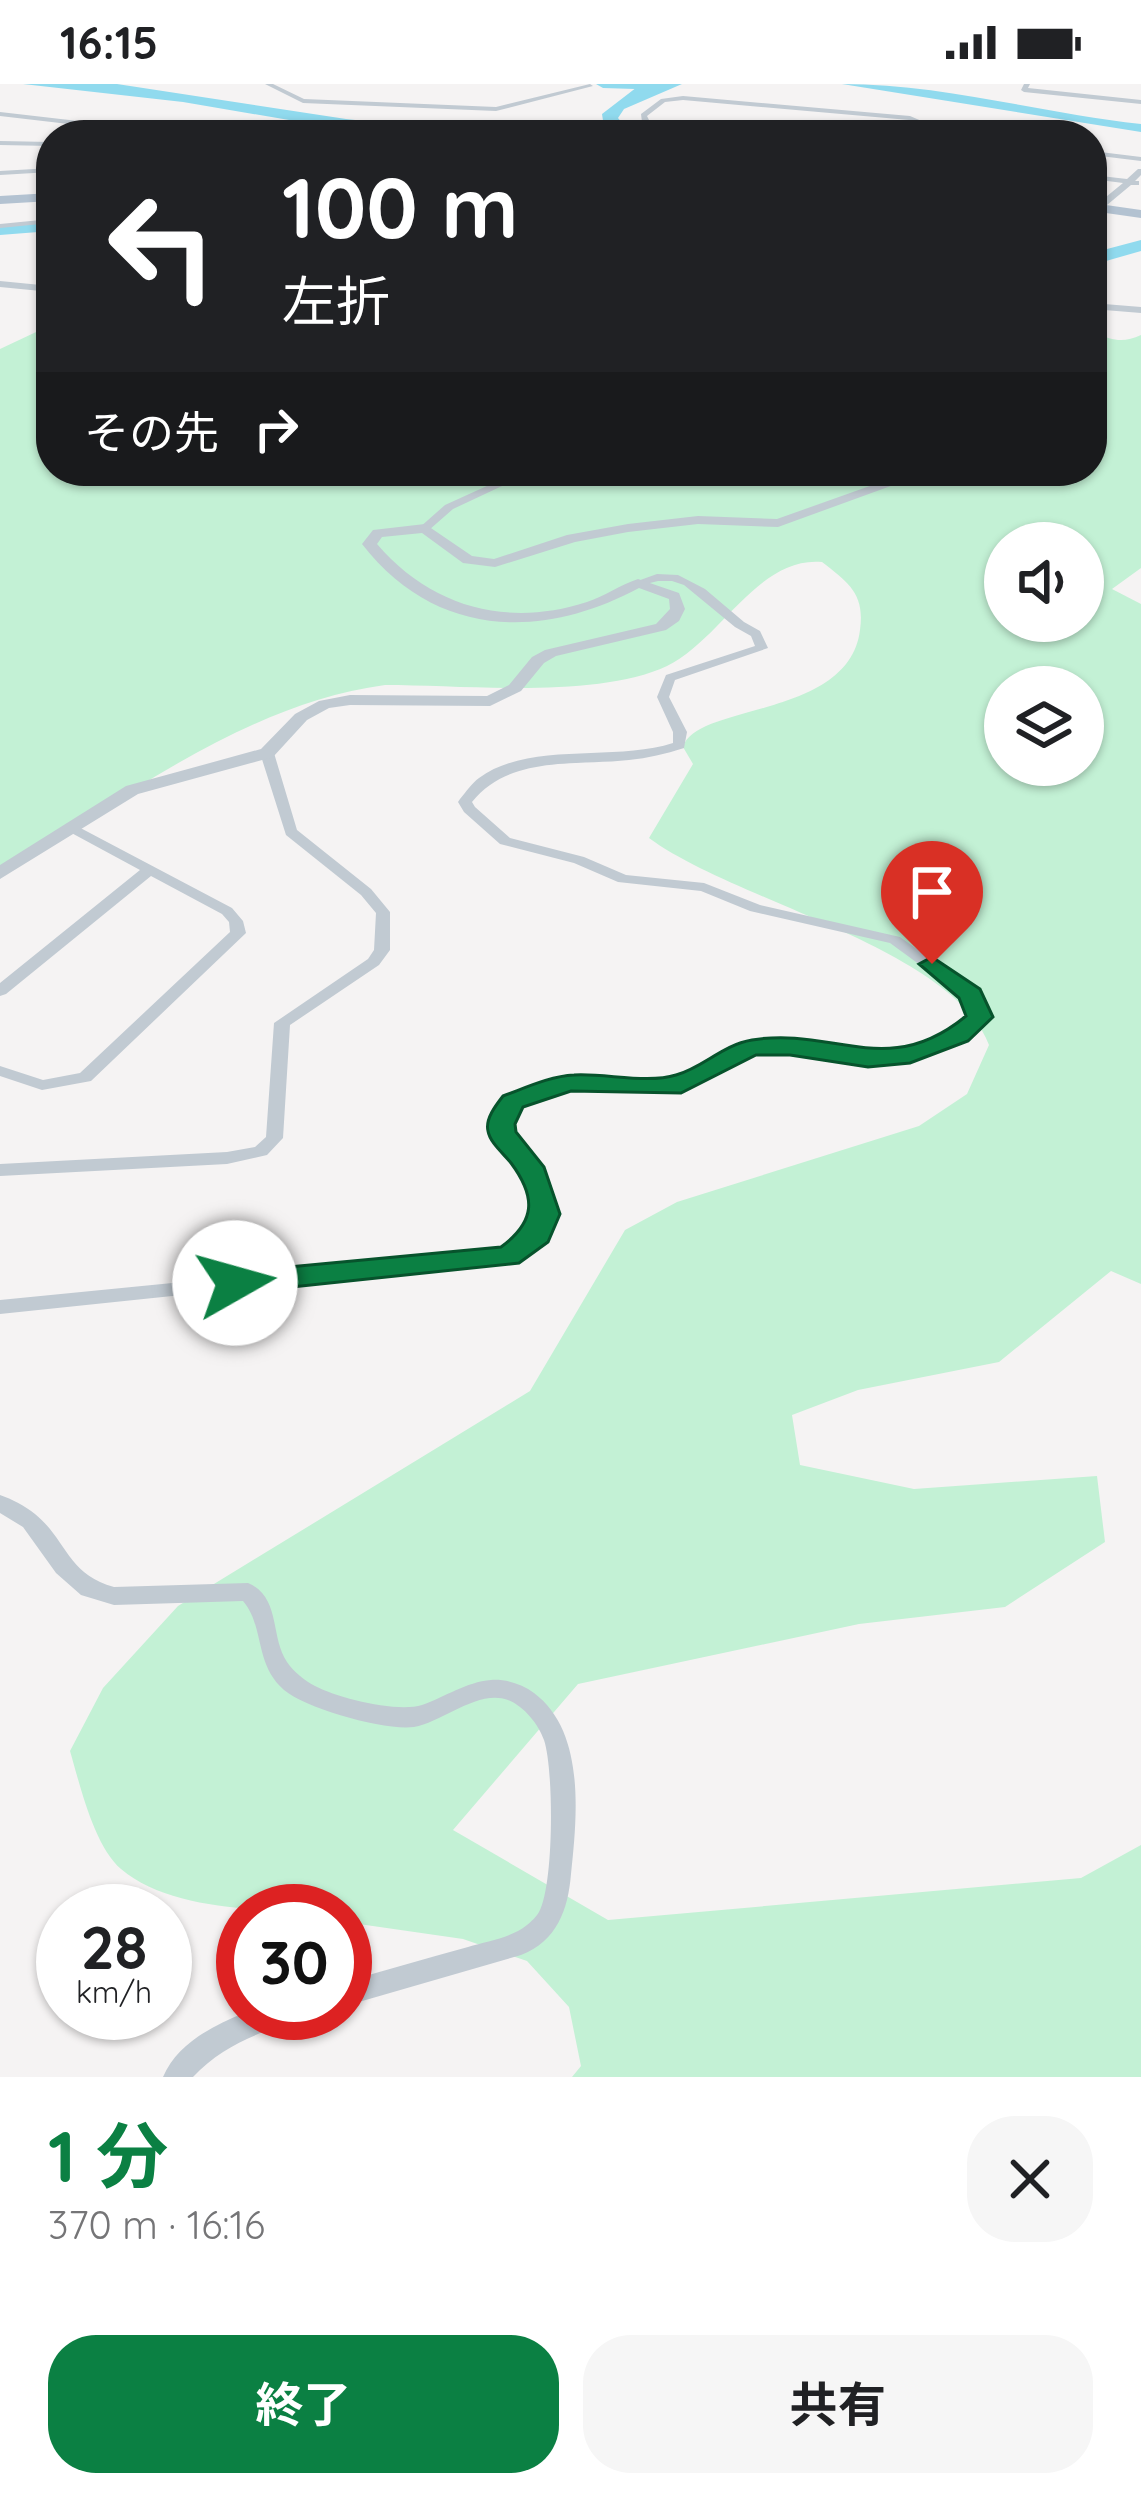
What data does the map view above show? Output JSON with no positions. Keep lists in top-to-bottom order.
{
  "page": {
    "status": "16:15",
    "turn": ["100 m", "左折"],
    "then": "その先",
    "speed": "28 km/h",
    "limit": "30",
    "heading": ["1 分", "370 m · 16:16"],
    "buttons": ["終了", "共有"]
  }
}
